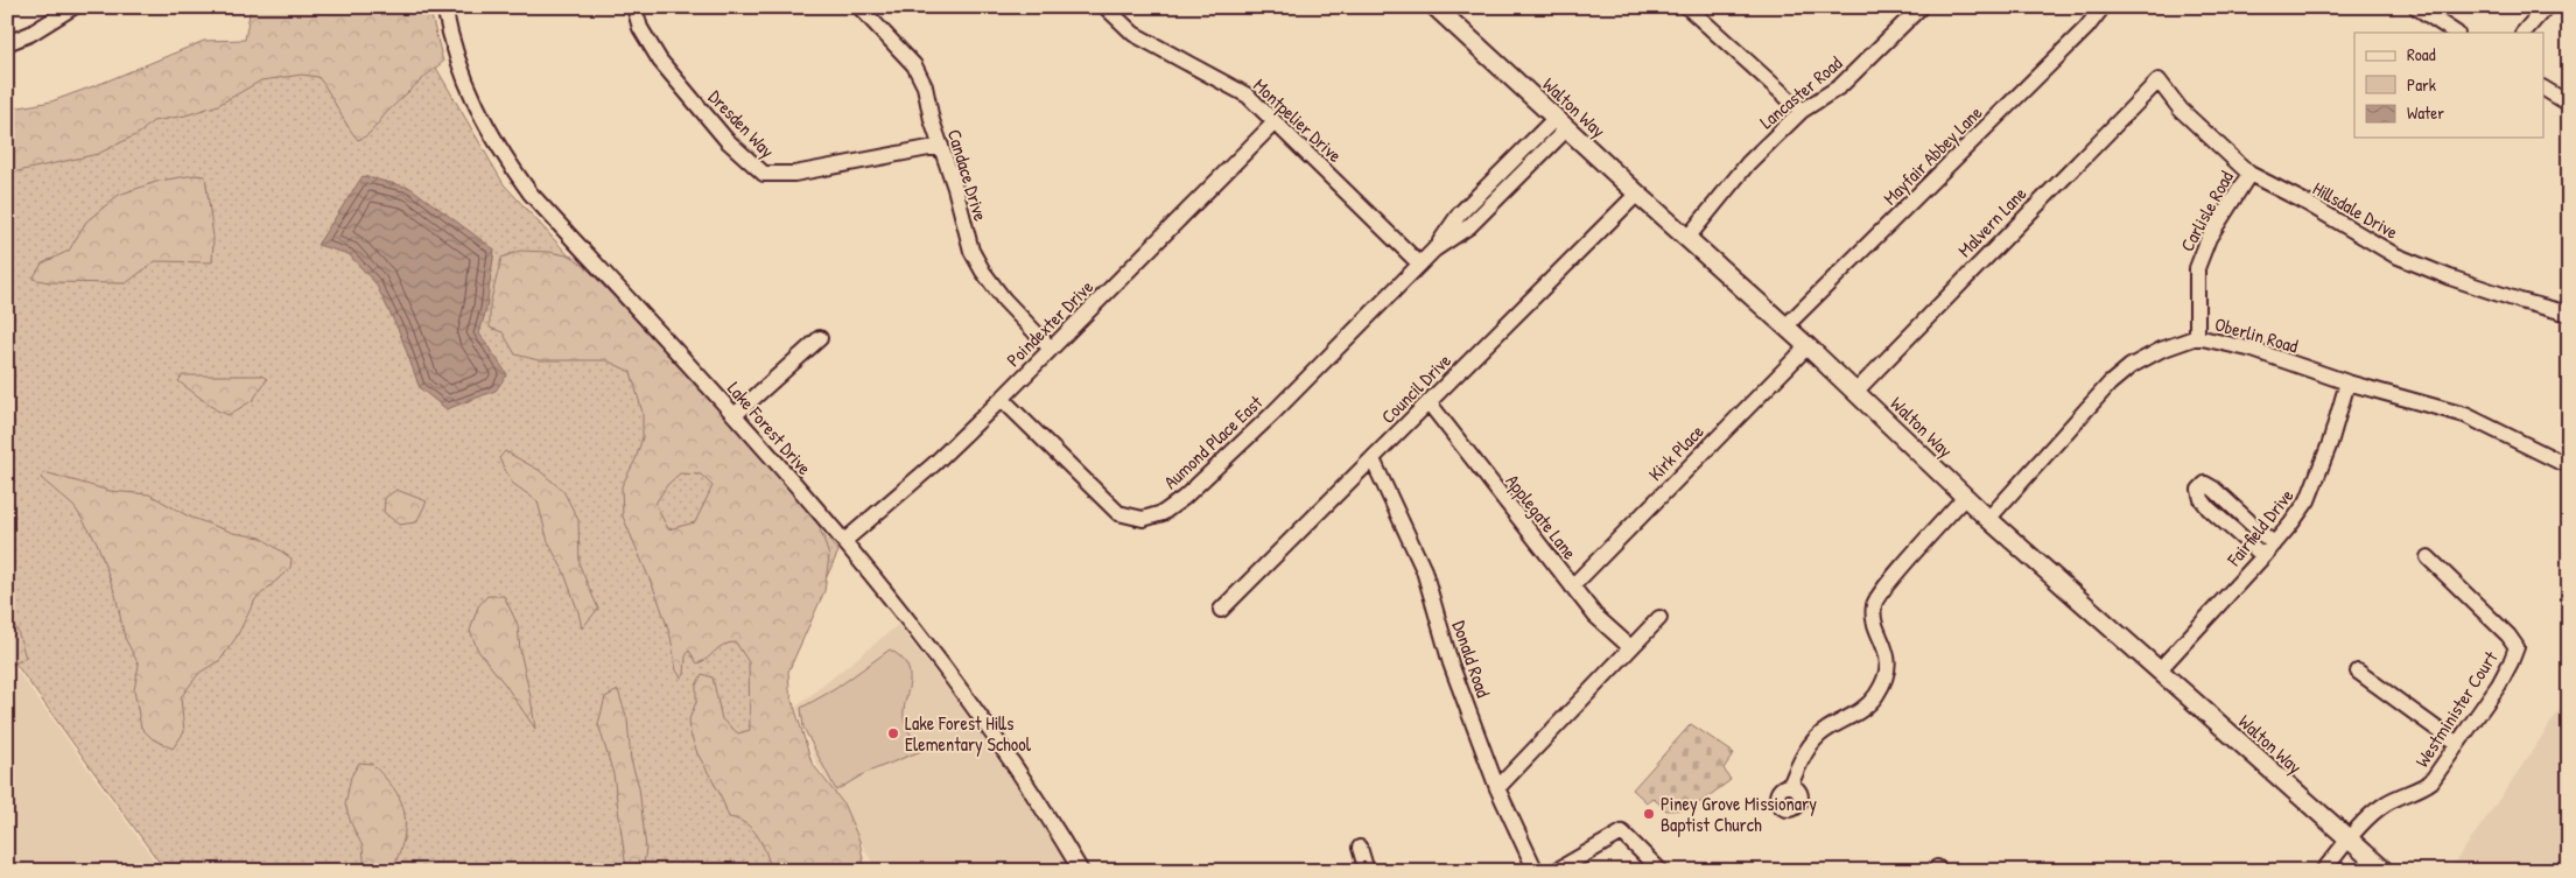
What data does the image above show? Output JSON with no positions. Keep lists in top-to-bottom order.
{
  "streets": {
    "main road": ["Walton Way"],
    "street": [
      "Lancaster Road",
      "Montpelier Drive",
      "Dresden Way",
      "Mayfair Abbey Lane",
      "Candace Drive",
      "Hillsdale Drive",
      "Carlisle Road",
      "Malvern Lane",
      "Poindexter Drive",
      "Oberlin Road",
      "Council Drive",
      "Lake Forest Drive",
      "Aumond Place East",
      "Kirk Place",
      "Applegate Lane",
      "Fairfield Drive",
      "Donald Road",
      "Westminister Court"
    ]
  },
  "crossings": [
    ["Lancaster Road", "Walton Way"],
    ["Walton Way", "Mayfair Abbey Lane"],
    ["Walton Way", "Malvern Lane"],
    ["Walton Way", "Oberlin Road"],
    ["Walton Way", "Council Drive"],
    ["Walton Way", "Aumond Place East"],
    ["Walton Way", "Kirk Place"],
    ["Walton Way", "Fairfield Drive"],
    ["Walton Way", "Westminister Court"],
    ["Montpelier Drive", "Poindexter Drive"],
    ["Montpelier Drive", "Aumond Place East"],
    ["Dresden Way", "Candace Drive"],
    ["Candace Drive", "Poindexter Drive"],
    ["Hillsdale Drive", "Carlisle Road"],
    ["Hillsdale Drive", "Malvern Lane"],
    ["Carlisle Road", "Oberlin Road"],
    ["Poindexter Drive", "Lake Forest Drive"],
    ["Poindexter Drive", "Aumond Place East"],
    ["Oberlin Road", "Fairfield Drive"],
    ["Council Drive", "Applegate Lane"],
    ["Council Drive", "Donald Road"],
    ["Kirk Place", "Applegate Lane"]
  ],
  "places": ["Lake Forest Hills Elementary School", "Piney Grove Missionary Baptist Church"],
  "legend": ["Road", "Park", "Water"]
}
